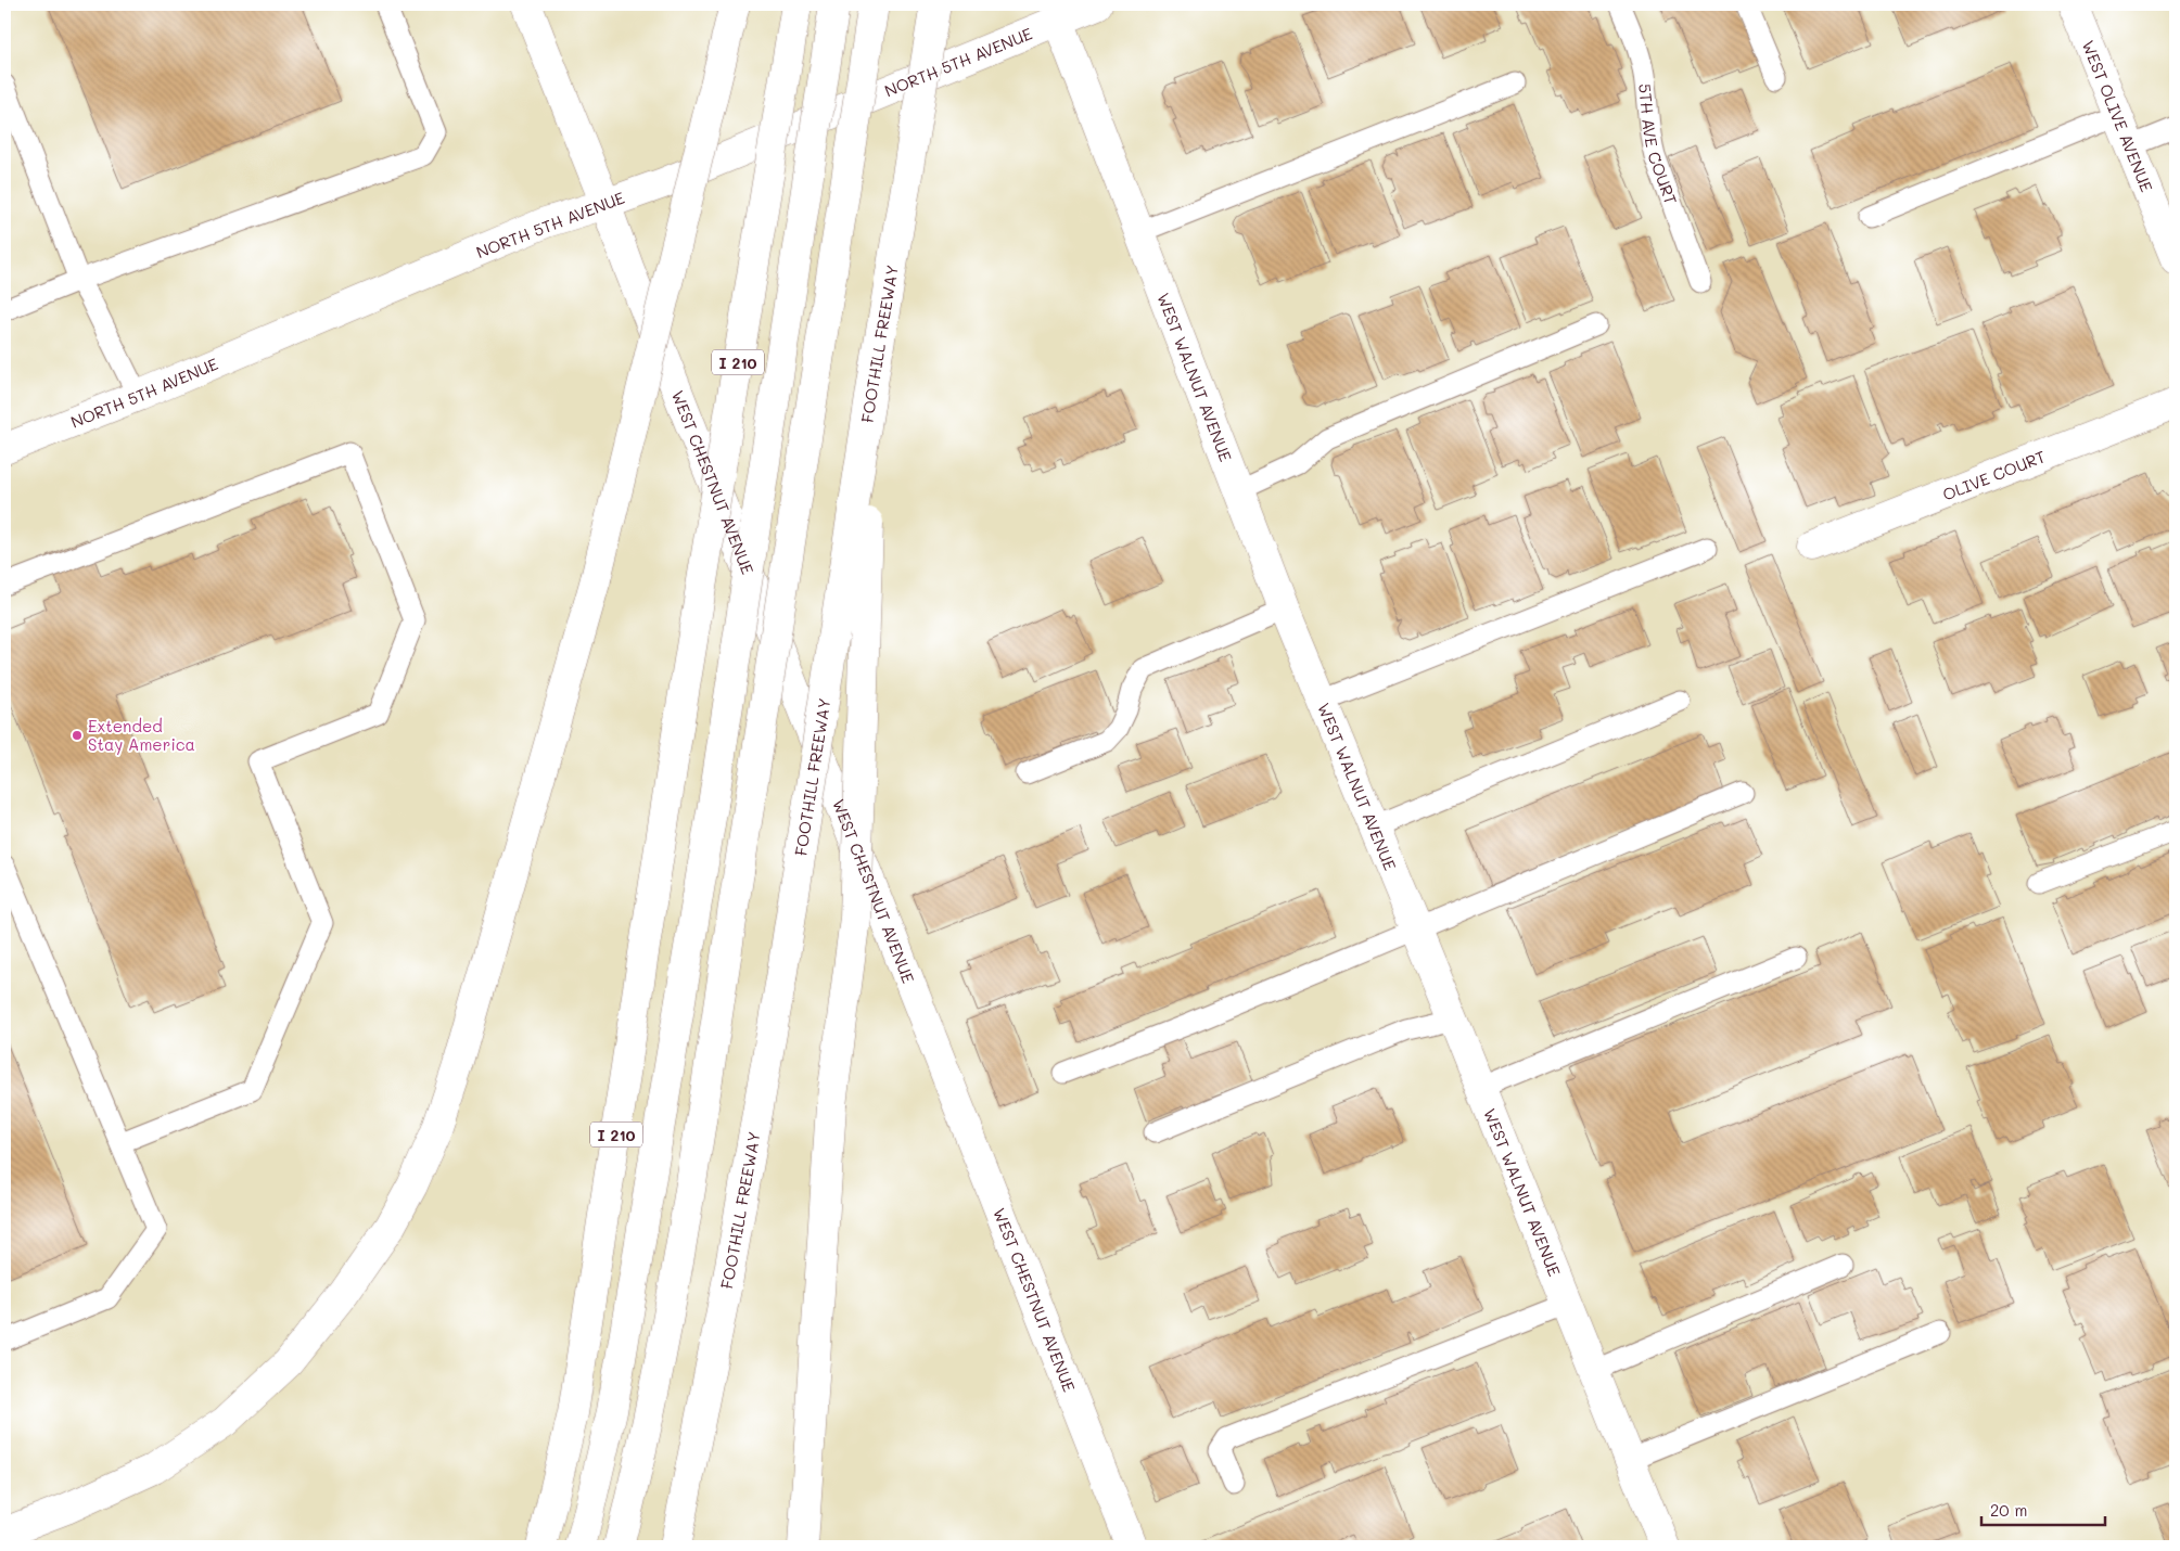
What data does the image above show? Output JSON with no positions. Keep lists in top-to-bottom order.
{
  "streets": {
    "main road": [
      "NORTH 5TH AVENUE",
      "WEST OLIVE AVENUE",
      "FOOTHILL FREEWAY",
      "I 210",
      "WEST WALNUT AVENUE",
      "OLIVE COURT",
      "WEST CHESTNUT AVENUE"
    ],
    "lane": ["5TH AVE COURT"]
  },
  "crossings": [
    ["NORTH 5TH AVENUE", "WEST WALNUT AVENUE"],
    ["NORTH 5TH AVENUE", "WEST CHESTNUT AVENUE"]
  ],
  "places": ["Extended Stay America"],
  "scale_bar": "20 m"
}
